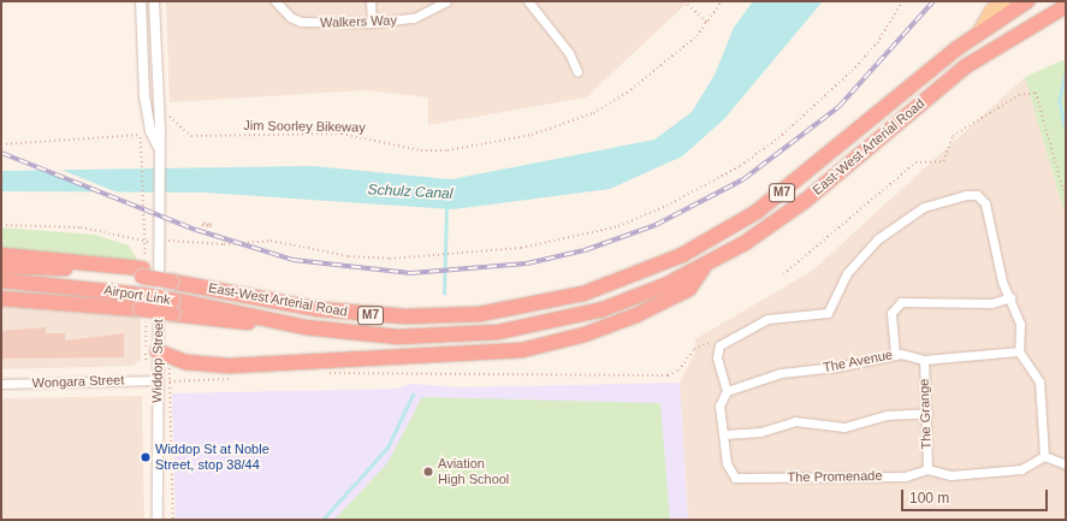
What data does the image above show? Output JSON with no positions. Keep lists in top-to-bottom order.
{
  "streets": {
    "highway": ["East-West Arterial Road", "M7", "Airport Link"],
    "street": [
      "Walkers Way",
      "Widdop Street",
      "The Avenue",
      "Wongara Street",
      "The Grange",
      "The Promenade"
    ],
    "path": ["Jim Soorley Bikeway"]
  },
  "crossings": [
    ["East-West Arterial Road", "Airport Link"],
    ["Widdop Street", "Wongara Street"],
    ["The Avenue", "The Grange"],
    ["The Avenue", "The Promenade"],
    ["The Grange", "The Promenade"]
  ],
  "water": ["Schulz Canal"],
  "places": ["Widdop St at Noble Street, stop 38/44", "Aviation High School"],
  "scale_bar": "100 m"
}
